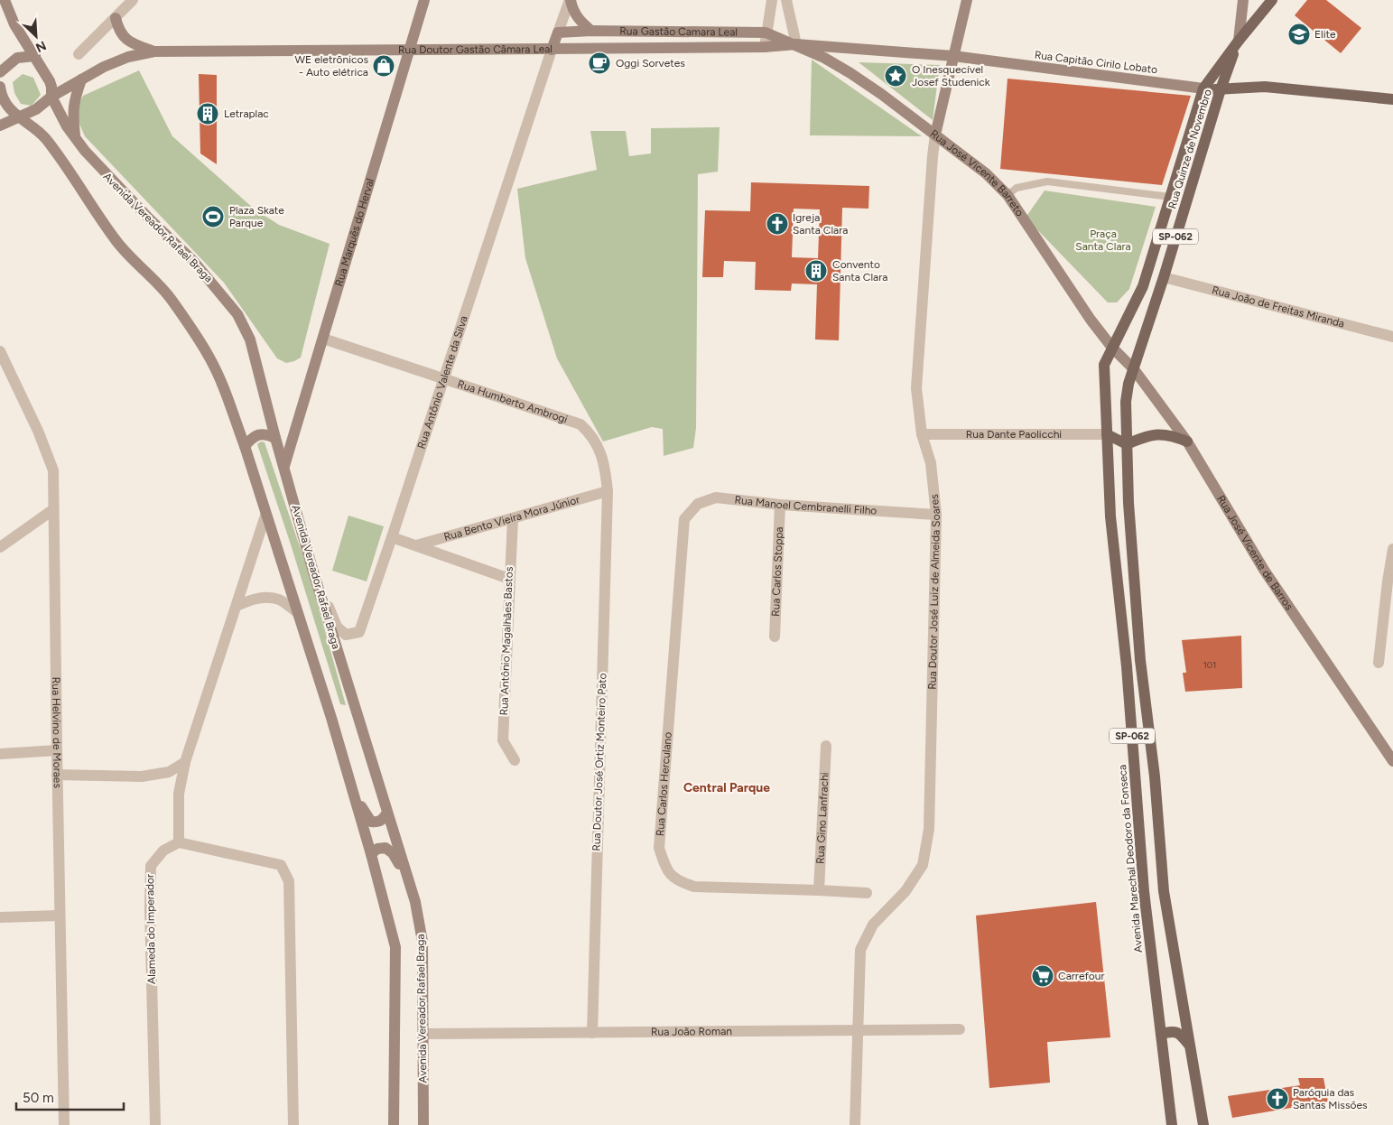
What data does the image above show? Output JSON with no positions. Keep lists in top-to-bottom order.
{
  "streets": {
    "main road": [
      "Rua Gastão Camara Leal",
      "Rua Doutor Gastão Câmara Leal",
      "Rua Capitão Cirilo Lobato",
      "Rua Quinze de Novembro",
      "Rua José Vicente Barreto",
      "Avenida Vereador Rafael Braga",
      "Rua Marquês do Herval",
      "SP-062",
      "Rua José Vicente de Barros",
      "Avenida Marechal Deodoro da Fonseca"
    ],
    "street": [
      "Rua João de Freitas Miranda",
      "Rua Antônio Valente da Silva",
      "Rua Humberto Ambrogi",
      "Rua Dante Paolicchi",
      "Rua Manoel Cembranelli Filho",
      "Rua Bento Vieira Mora Júnior",
      "Rua Carlos Stoppa",
      "Rua Doutor José Luiz de Almeida Soares",
      "Rua Antônio Magalhães Bastos",
      "Rua Helvino de Moraes",
      "Rua Doutor José Ortiz Monteiro Pato",
      "Rua Carlos Herculano",
      "Rua Gino Lanfrachi",
      "Alameda do Imperador",
      "Rua João Roman"
    ]
  },
  "crossings": [
    ["Rua Gastão Camara Leal", "Rua Doutor Gastão Câmara Leal"],
    ["Rua Gastão Camara Leal", "Rua Capitão Cirilo Lobato"],
    ["Rua Gastão Camara Leal", "Rua José Vicente Barreto"],
    ["Rua Doutor Gastão Câmara Leal", "Rua Capitão Cirilo Lobato"],
    ["Rua Doutor Gastão Câmara Leal", "Rua José Vicente Barreto"],
    ["Rua Doutor Gastão Câmara Leal", "Avenida Vereador Rafael Braga"],
    ["Rua Doutor Gastão Câmara Leal", "Rua Marquês do Herval"],
    ["Rua Doutor Gastão Câmara Leal", "Rua Antônio Valente da Silva"],
    ["Rua Capitão Cirilo Lobato", "Rua Quinze de Novembro"],
    ["Rua Capitão Cirilo Lobato", "Rua José Vicente Barreto"],
    ["Rua Quinze de Novembro", "Rua José Vicente Barreto"],
    ["Rua Quinze de Novembro", "SP-062"],
    ["Rua Quinze de Novembro", "Rua João de Freitas Miranda"],
    ["Rua Quinze de Novembro", "Rua José Vicente de Barros"],
    ["Rua Quinze de Novembro", "Avenida Marechal Deodoro da Fonseca"],
    ["Rua José Vicente Barreto", "Rua José Vicente de Barros"],
    ["Rua José Vicente Barreto", "Rua Doutor José Luiz de Almeida Soares"],
    ["Rua José Vicente Barreto", "Avenida Marechal Deodoro da Fonseca"],
    ["Avenida Vereador Rafael Braga", "Rua Marquês do Herval"],
    ["Avenida Vereador Rafael Braga", "Rua Antônio Valente da Silva"],
    ["Avenida Vereador Rafael Braga", "Rua João Roman"],
    ["Rua Marquês do Herval", "Rua Humberto Ambrogi"],
    ["SP-062", "Rua José Vicente de Barros"],
    ["Rua Antônio Valente da Silva", "Rua Humberto Ambrogi"],
    ["Rua Humberto Ambrogi", "Rua Bento Vieira Mora Júnior"],
    ["Rua Humberto Ambrogi", "Rua Doutor José Ortiz Monteiro Pato"],
    ["Rua Dante Paolicchi", "Rua Doutor José Luiz de Almeida Soares"],
    ["Rua Dante Paolicchi", "Avenida Marechal Deodoro da Fonseca"],
    ["Rua Manoel Cembranelli Filho", "Rua Carlos Stoppa"],
    ["Rua Manoel Cembranelli Filho", "Rua Doutor José Luiz de Almeida Soares"],
    ["Rua Manoel Cembranelli Filho", "Rua Carlos Herculano"],
    ["Rua Bento Vieira Mora Júnior", "Rua Antônio Magalhães Bastos"],
    ["Rua Bento Vieira Mora Júnior", "Rua Doutor José Ortiz Monteiro Pato"],
    ["Rua José Vicente de Barros", "Avenida Marechal Deodoro da Fonseca"],
    ["Rua Doutor José Luiz de Almeida Soares", "Rua João Roman"],
    ["Rua Doutor José Ortiz Monteiro Pato", "Rua João Roman"],
    ["Rua Carlos Herculano", "Rua Gino Lanfrachi"]
  ],
  "districts": ["Central Parque"],
  "parks": ["Praça Santa Clara"],
  "places": {
    "school or university": ["Elite"],
    "cafe": ["Oggi Sorvetes"],
    "shop": ["WE eletrônicos - Auto elétrica"],
    "place": ["O Inesquecível Josef Studenick"],
    "building": ["Letraplac", "Convento Santa Clara"],
    "sports": ["Plaza Skate Parque"],
    "church": ["Igreja Santa Clara", "Paróquia das Santas Missões"],
    "supermarket": ["Carrefour"]
  },
  "house_numbers": ["101"],
  "scale_bar": "50 m",
  "north": "bottom right"
}
